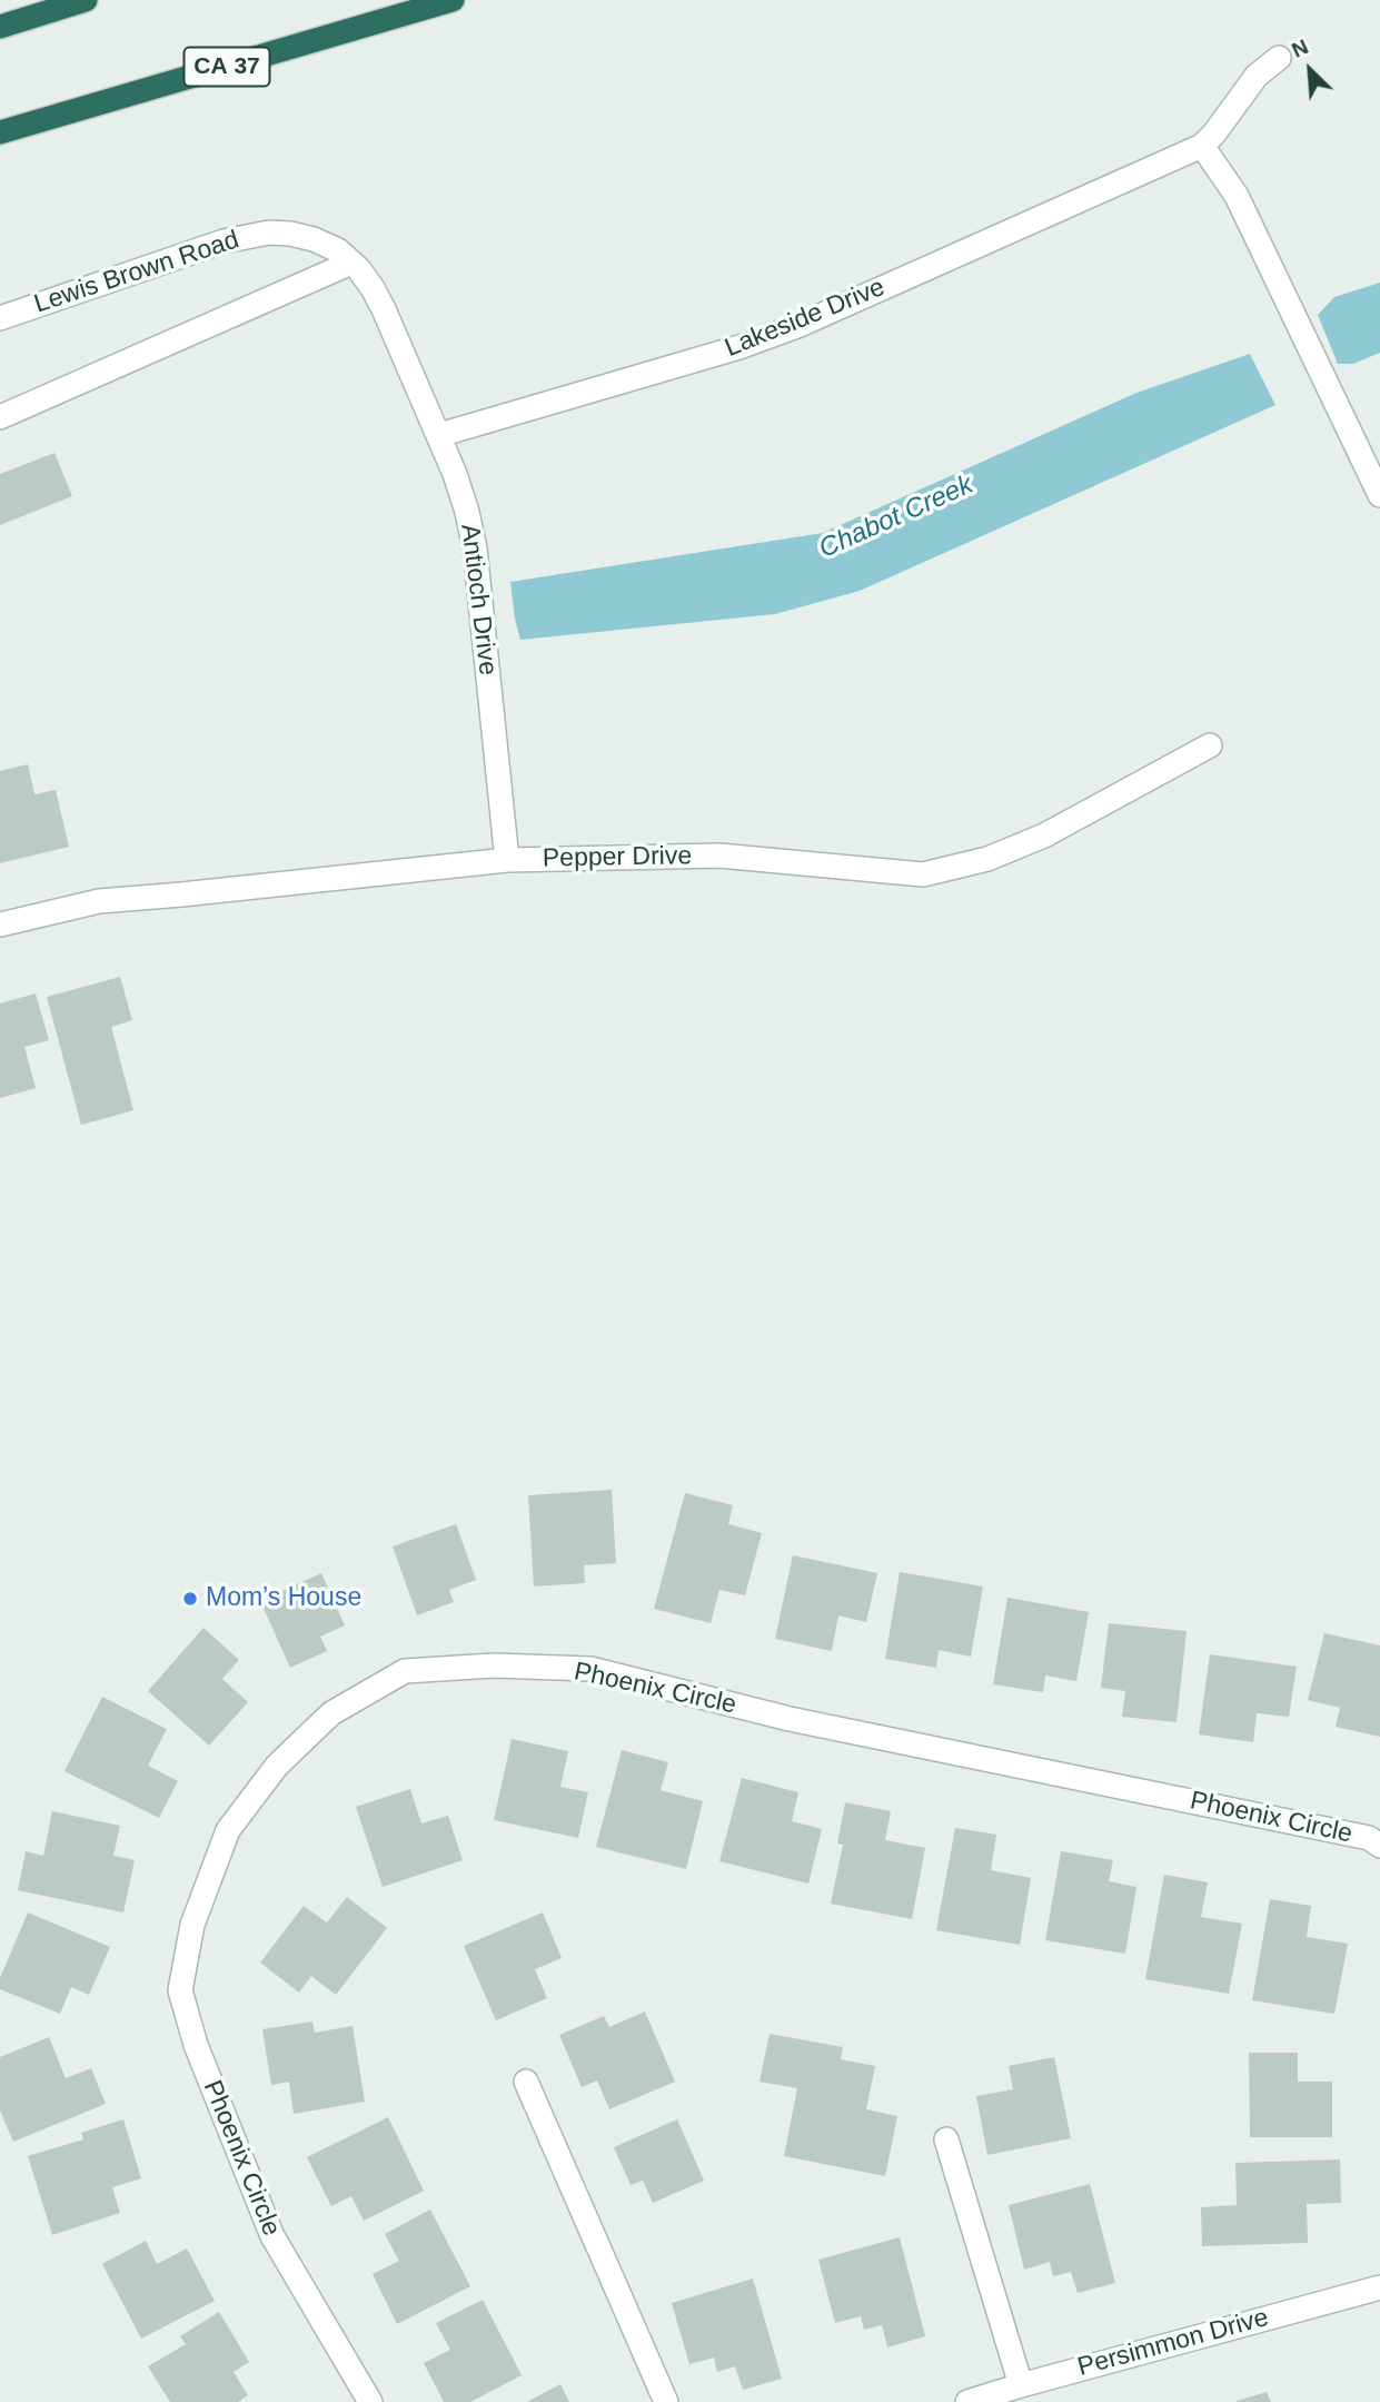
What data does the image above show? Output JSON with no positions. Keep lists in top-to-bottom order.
{
  "streets": {
    "highway": ["CA 37"],
    "street": [
      "Lewis Brown Road",
      "Lakeside Drive",
      "Antioch Drive",
      "Pepper Drive",
      "Phoenix Circle",
      "Persimmon Drive"
    ]
  },
  "crossings": [
    ["Lewis Brown Road", "Antioch Drive"],
    ["Lakeside Drive", "Antioch Drive"],
    ["Antioch Drive", "Pepper Drive"]
  ],
  "water": ["Chabot Creek"],
  "places": ["Mom’s House"],
  "north": "top left"
}
